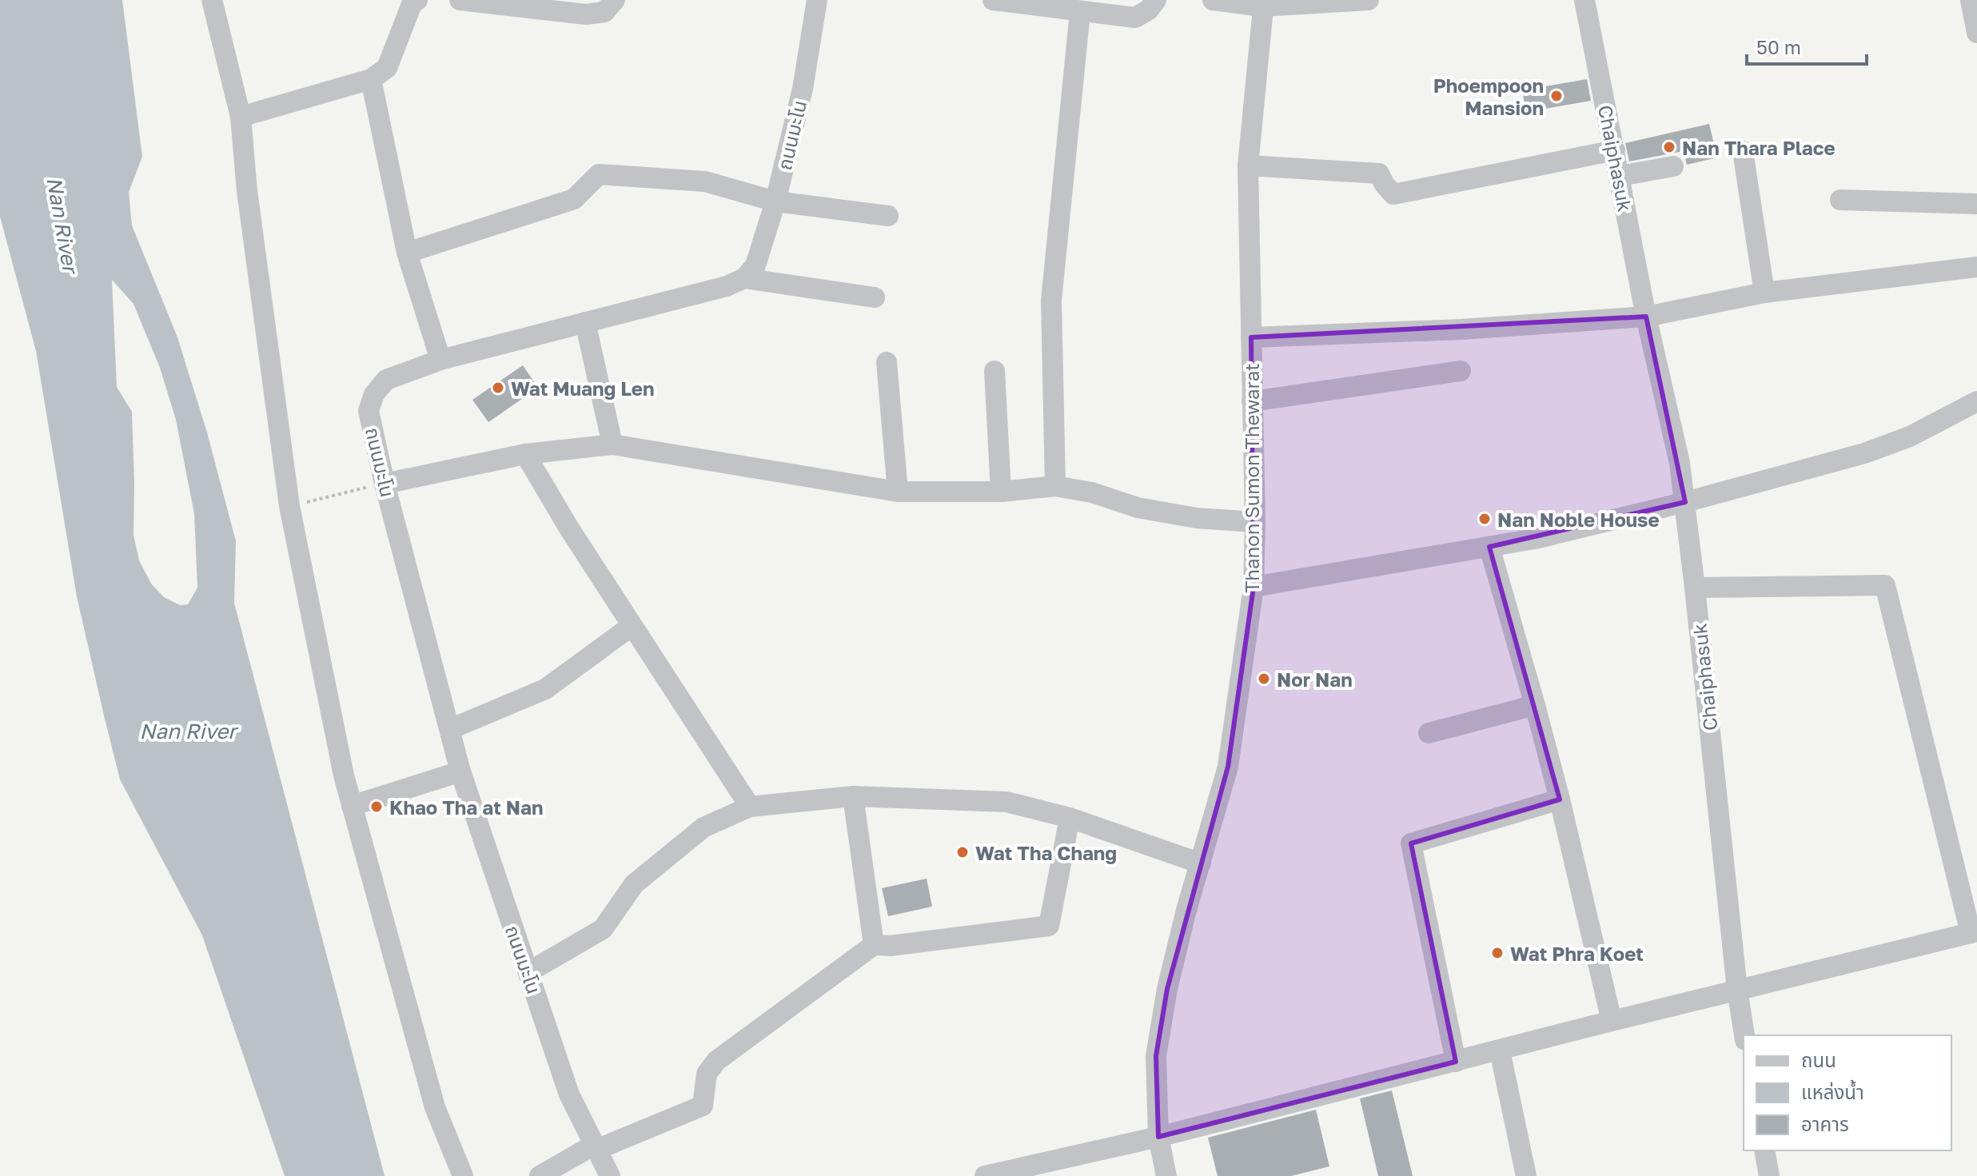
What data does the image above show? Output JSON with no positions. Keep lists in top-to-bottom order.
{
  "streets": {
    "street": ["ถนนมะโน", "Chaiphasuk", "Thanon Sumon Thewarat"]
  },
  "water": ["Nan River"],
  "places": [
    "Phoempoon Mansion",
    "Nan Thara Place",
    "Wat Muang Len",
    "Nan Noble House",
    "Nor Nan",
    "Khao Tha at Nan",
    "Wat Tha Chang",
    "Wat Phra Koet"
  ],
  "legend": ["ถนน", "แหล่งน้ำ", "อาคาร"],
  "scale_bar": "50 m"
}
